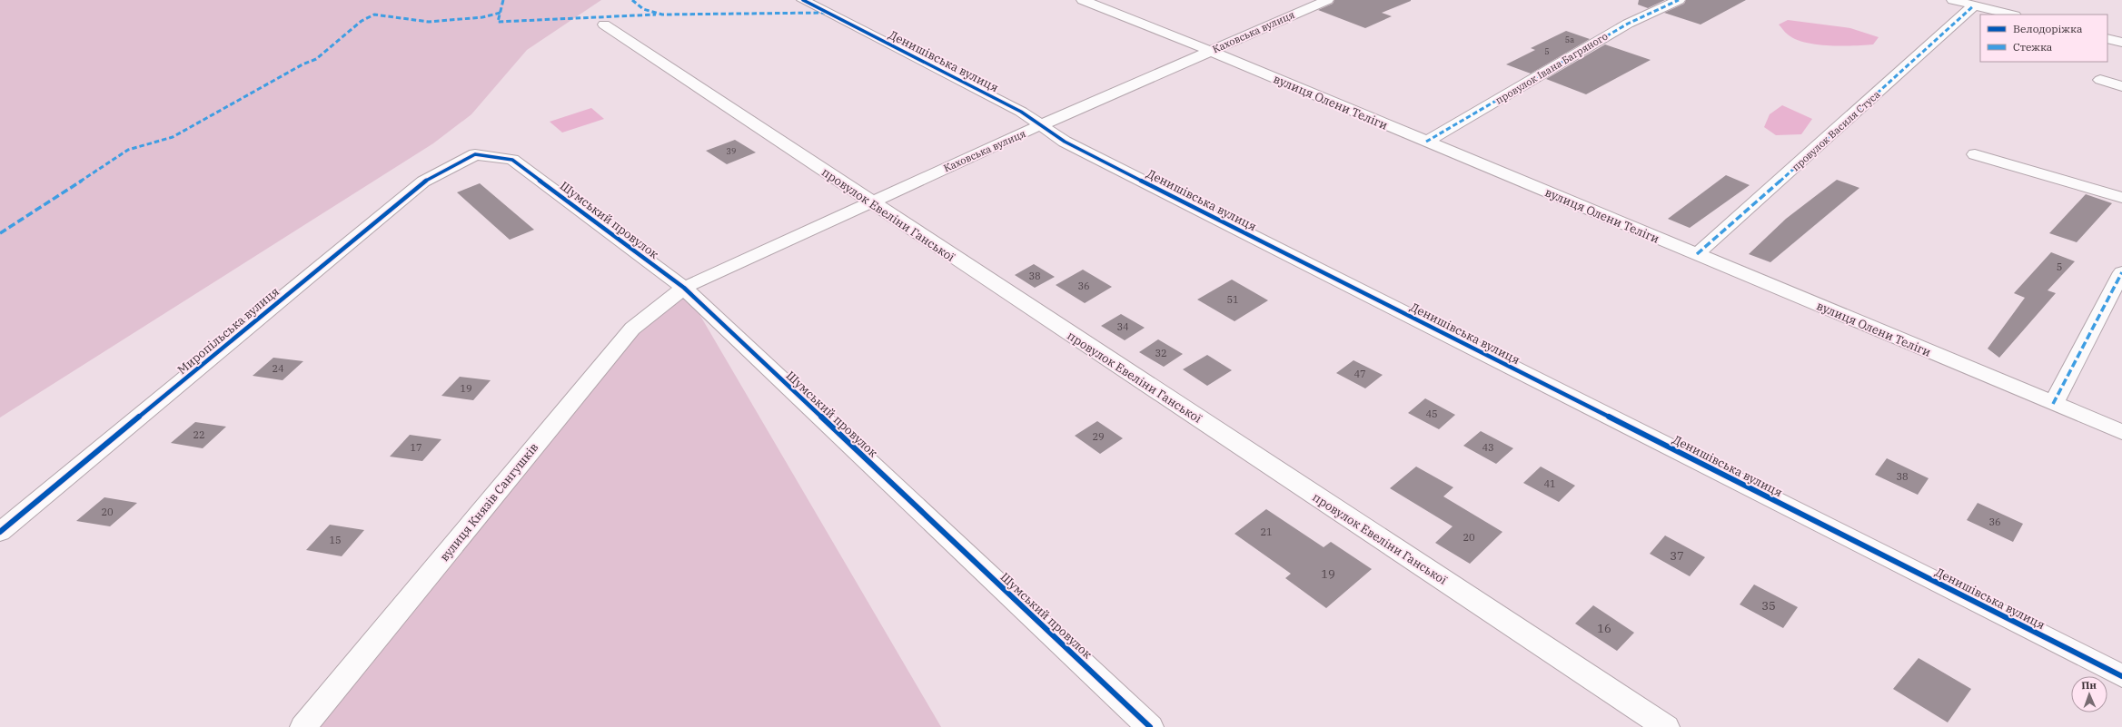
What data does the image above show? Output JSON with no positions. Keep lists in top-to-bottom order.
{
  "streets": {
    "street": [
      "Каховська вулиця",
      "Денишівська вулиця",
      "провулок Івана Багряного",
      "вулиця Олени Теліги",
      "провулок Василя Стуса",
      "провулок Евеліни Ганської",
      "Шумський провулок",
      "Миропільська вулиця",
      "вулиця Князів Сангушків"
    ]
  },
  "crossings": [
    ["Каховська вулиця", "Денишівська вулиця"],
    ["Каховська вулиця", "вулиця Олени Теліги"],
    ["Каховська вулиця", "провулок Евеліни Ганської"],
    ["Каховська вулиця", "Шумський провулок"],
    ["Каховська вулиця", "вулиця Князів Сангушків"],
    ["провулок Івана Багряного", "вулиця Олени Теліги"],
    ["вулиця Олени Теліги", "провулок Василя Стуса"],
    ["Шумський провулок", "Миропільська вулиця"],
    ["Шумський провулок", "вулиця Князів Сангушків"]
  ],
  "house_numbers": [
    "5а",
    "5",
    "39",
    "5",
    "38",
    "36",
    "51",
    "34",
    "32",
    "24",
    "47",
    "19",
    "45",
    "22",
    "29",
    "17",
    "43",
    "38",
    "41",
    "20",
    "36",
    "21",
    "20",
    "15",
    "37",
    "19",
    "35",
    "16"
  ],
  "legend": ["Велодоріжка", "Стежка"],
  "north": "top"
}
